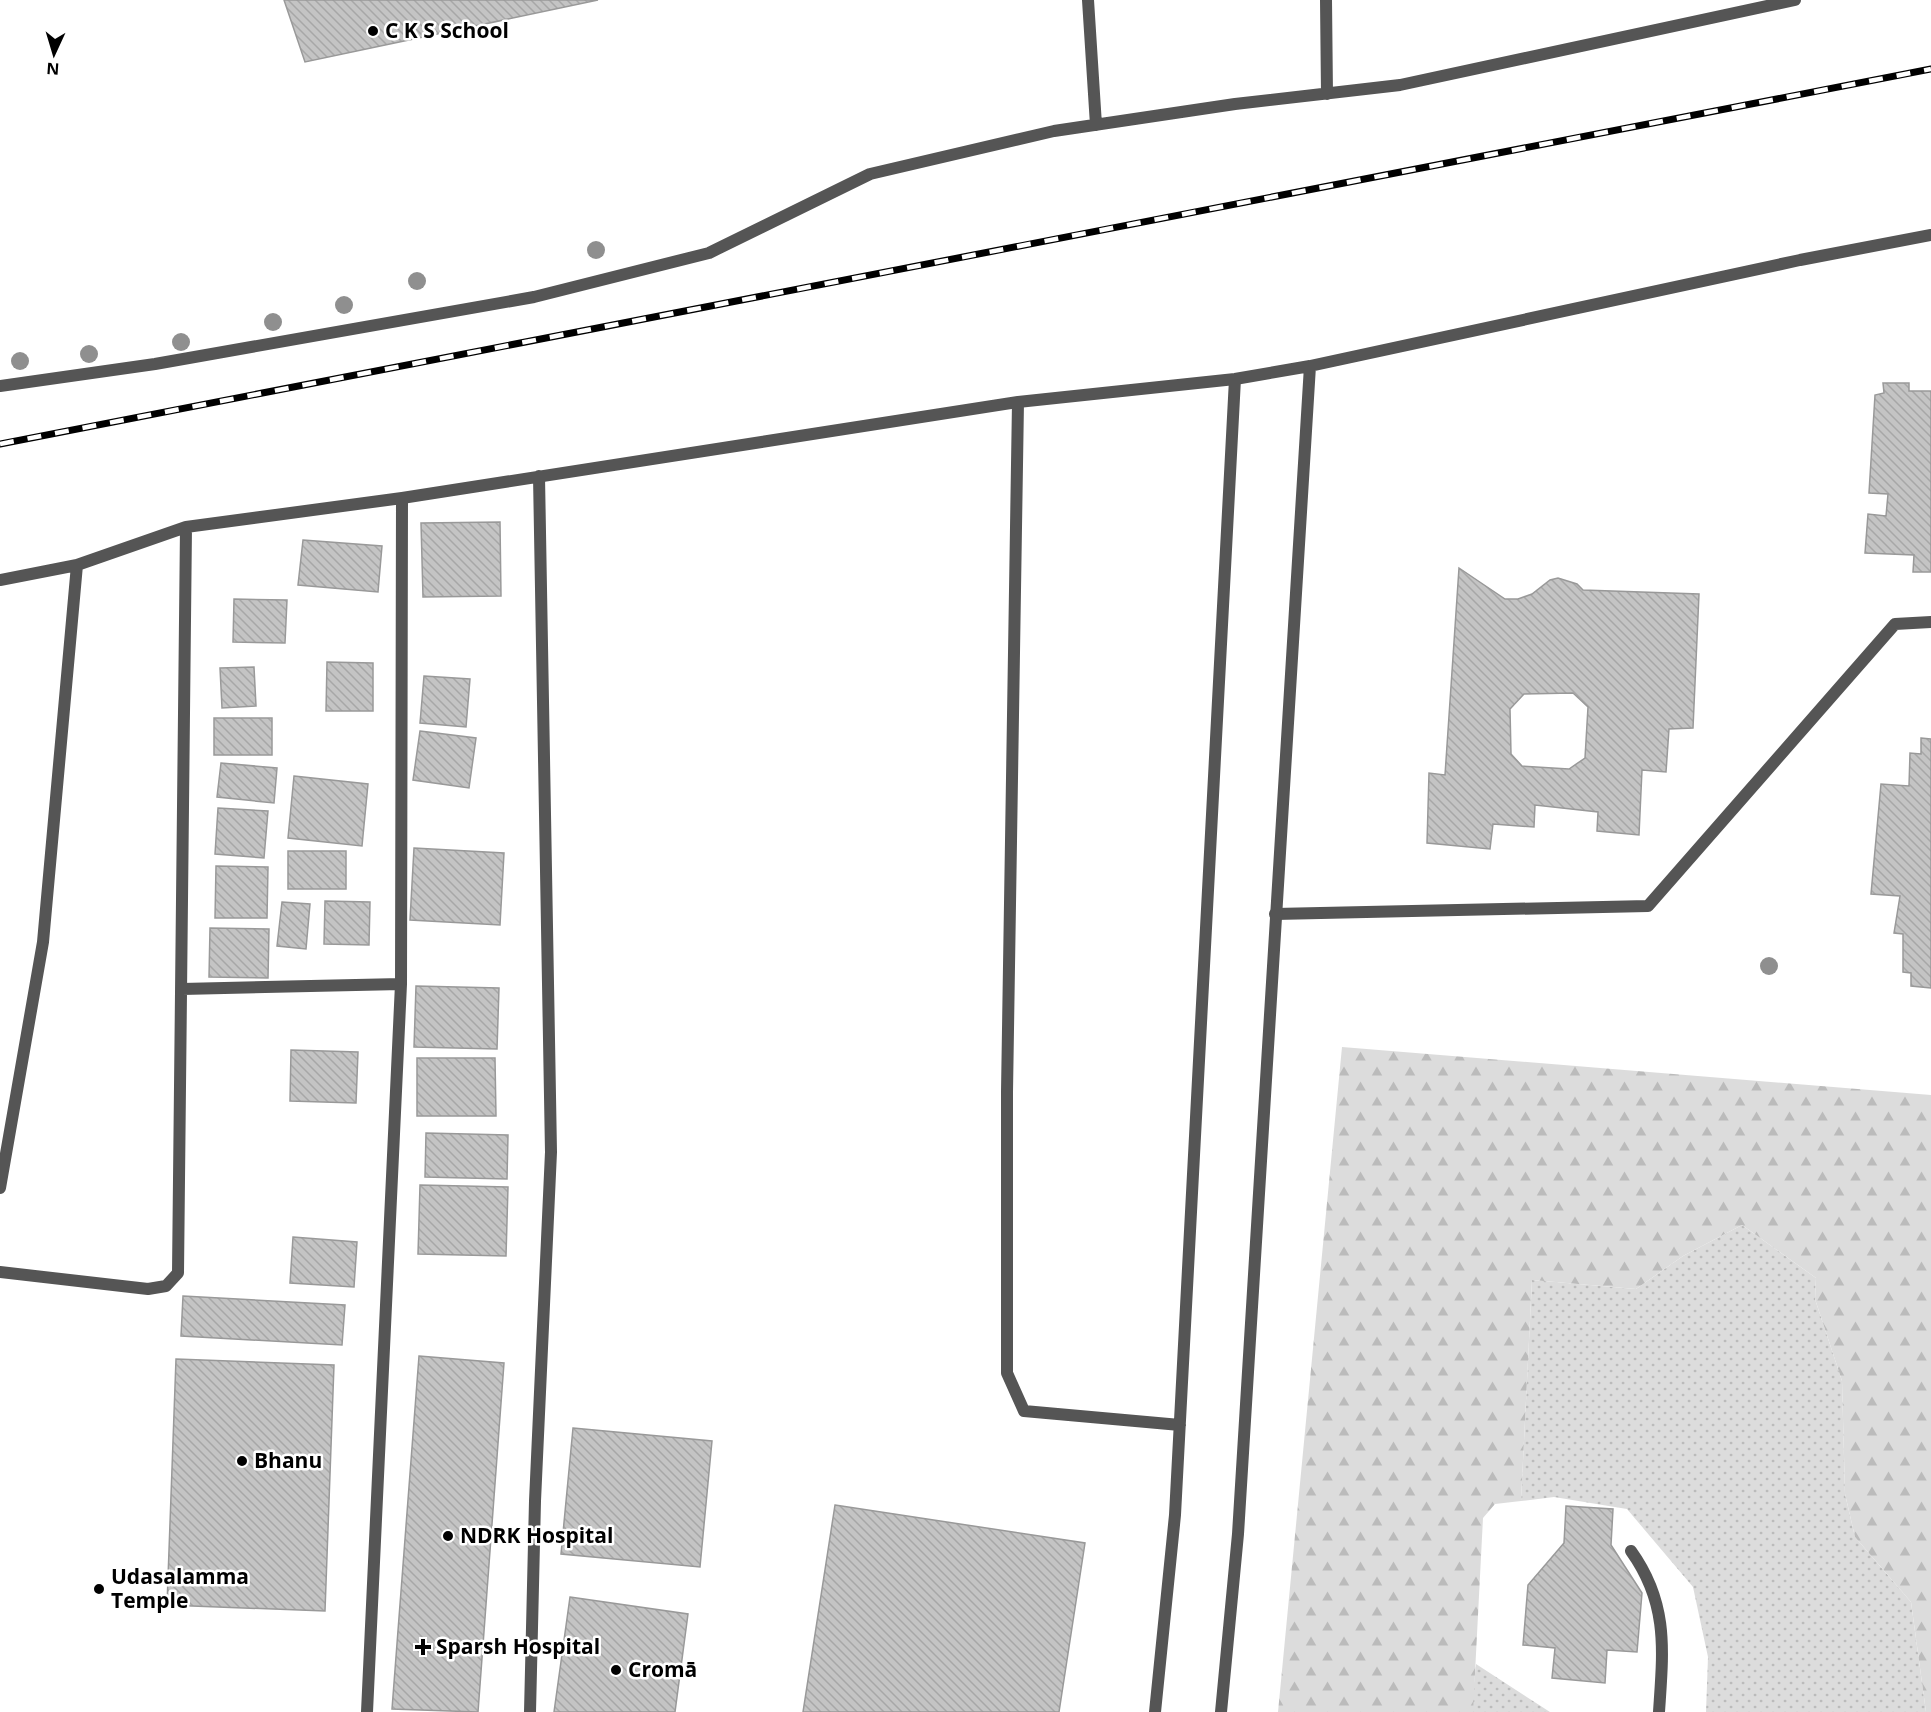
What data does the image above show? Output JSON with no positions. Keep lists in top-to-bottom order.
{
  "places": {
    "other": [
      "C K S School",
      "Bhanu",
      "NDRK Hospital",
      "Udasalamma Temple",
      "Cromā"
    ],
    "health": ["Sparsh Hospital"]
  },
  "north": "bottom"
}
